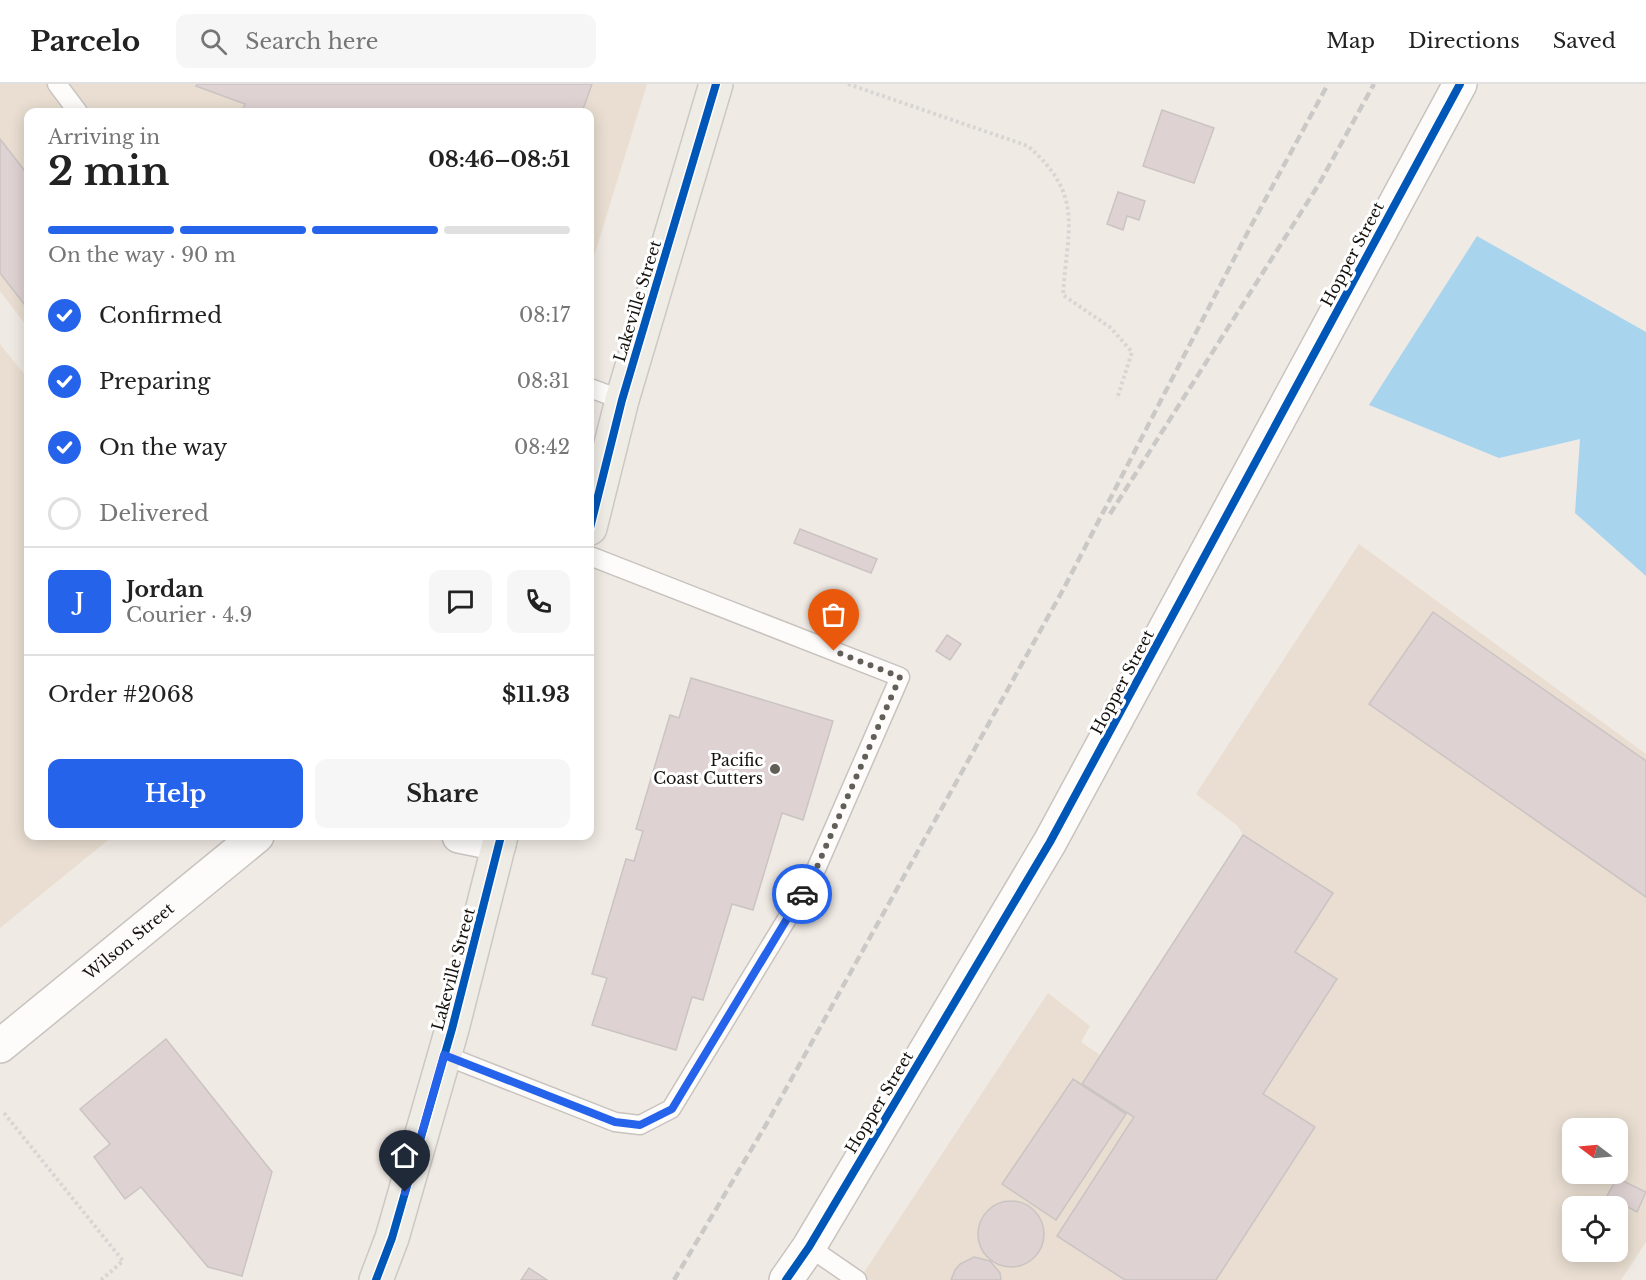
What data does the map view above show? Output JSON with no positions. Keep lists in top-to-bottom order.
{
  "streets": {
    "main road": ["Lakeville Street"],
    "street": ["Hopper Street", "Wilson Street"]
  },
  "places": ["Pacific Coast Cutters"],
  "north": "left",
  "page": {
    "header": "Parcelo",
    "search": "Search here",
    "nav": ["Map", "Directions", "Saved"],
    "heading": ["2 min", "Arriving in", "08:46–08:51"],
    "panel": [
      "Jordan",
      "Courier · 4.9",
      "Order #2068",
      "$11.93"
    ],
    "bar": "On the way · 90 m",
    "list": [
      ["Confirmed", "08:17"],
      ["Preparing", "08:31"],
      ["On the way", "08:42"],
      "Delivered"
    ],
    "round": "J",
    "buttons": ["Help", "Share"]
  }
}
